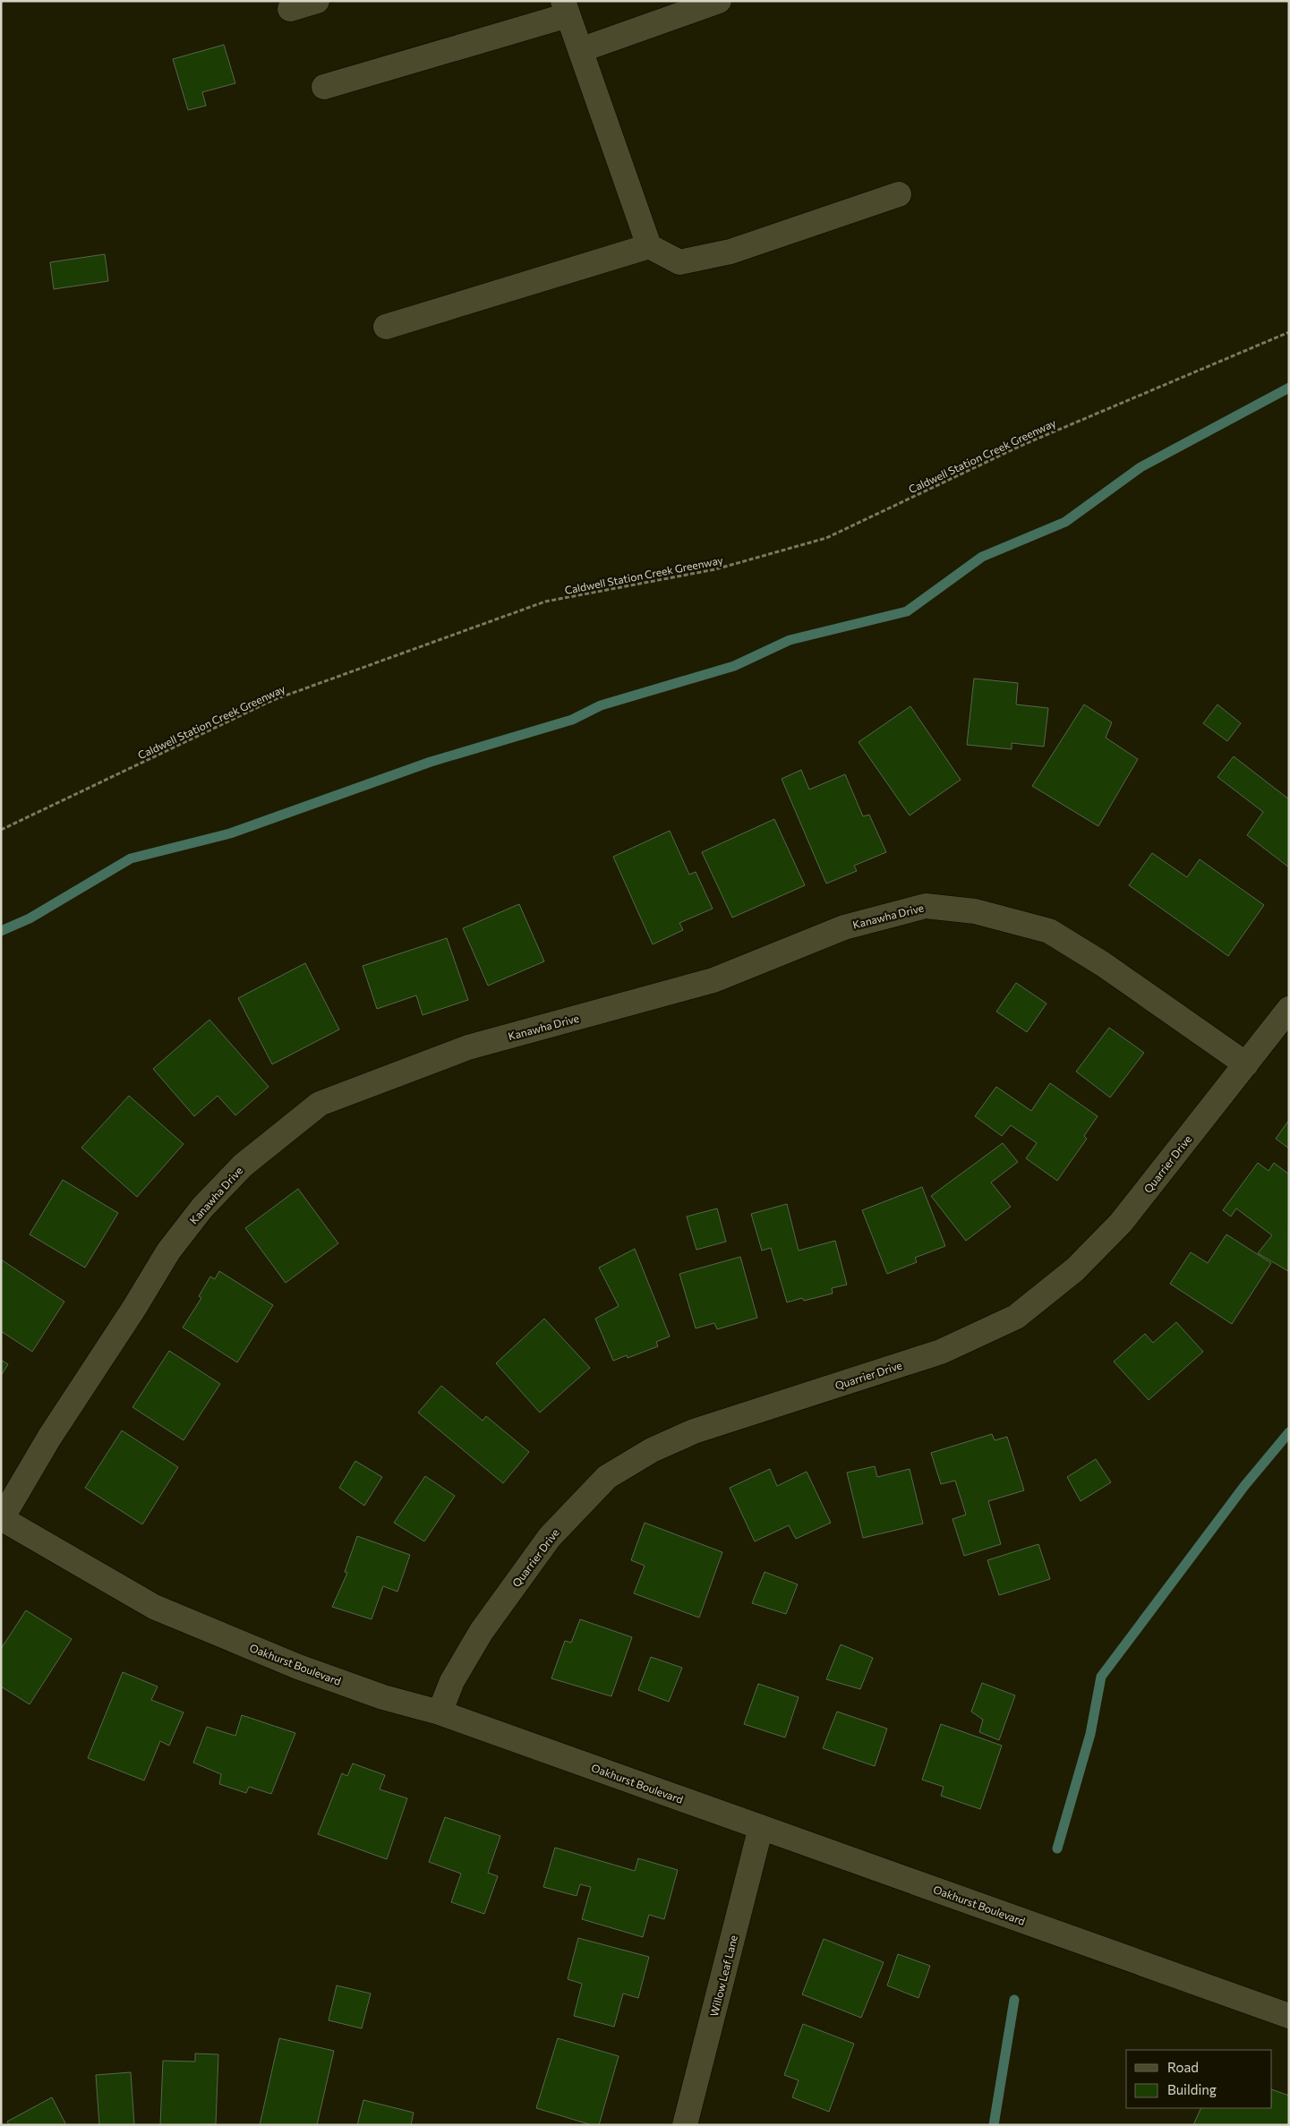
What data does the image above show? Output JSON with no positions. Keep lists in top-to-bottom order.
{
  "streets": {
    "street": [
      "Kanawha Drive",
      "Quarrier Drive",
      "Oakhurst Boulevard",
      "Willow Leaf Lane"
    ],
    "path": ["Caldwell Station Creek Greenway"]
  },
  "crossings": [
    ["Kanawha Drive", "Quarrier Drive"],
    ["Kanawha Drive", "Oakhurst Boulevard"],
    ["Quarrier Drive", "Oakhurst Boulevard"],
    ["Oakhurst Boulevard", "Willow Leaf Lane"]
  ],
  "legend": ["Road", "Building"]
}
